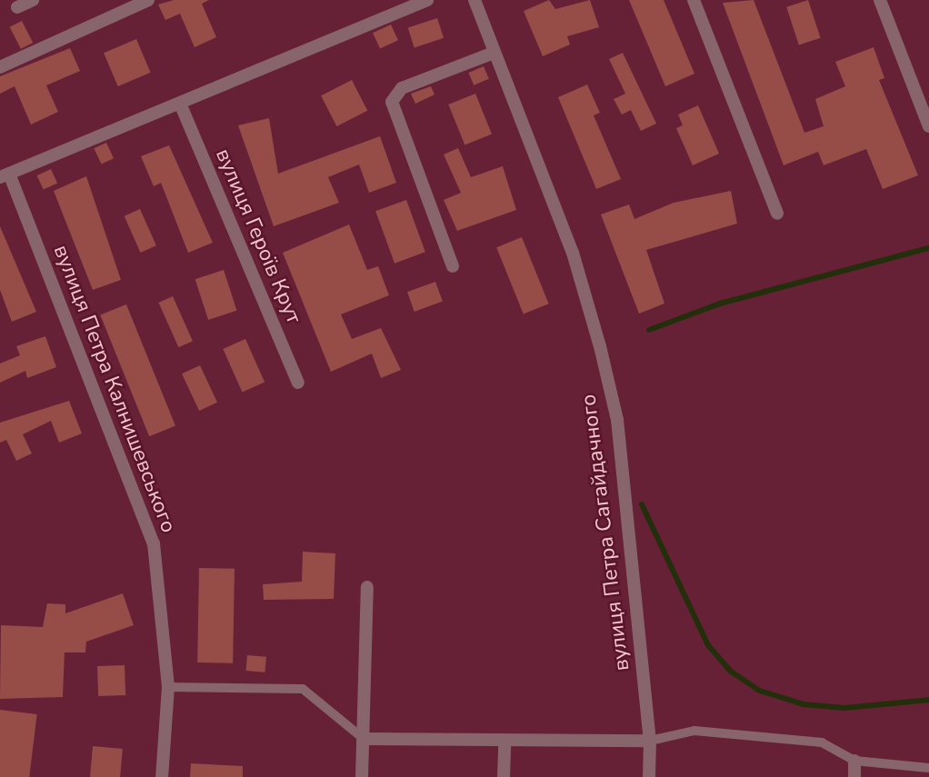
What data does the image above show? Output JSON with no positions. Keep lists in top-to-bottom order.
{
  "streets": {
    "street": ["вулиця Героїв Крут", "вулиця Петра Калнишевського", "вулиця Петра Сагайдачного"]
  }
}
